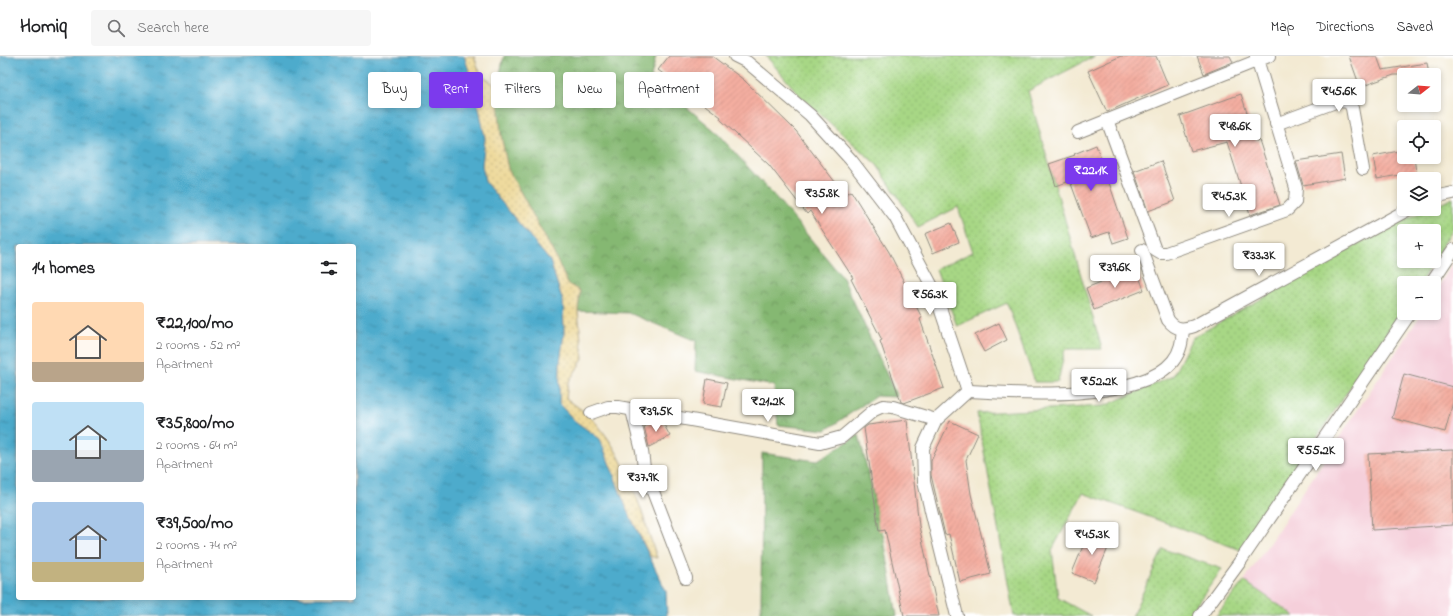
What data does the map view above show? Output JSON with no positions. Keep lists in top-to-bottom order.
{
  "north": "right",
  "page": {
    "header": "Homiq",
    "search": "Search here",
    "nav": ["Map", "Directions", "Saved"],
    "map_buttons": ["+", "−"],
    "chip": [
      "Buy",
      "Rent",
      "Filters",
      "New",
      "Apartment"
    ],
    "price": [
      "₹45.6K",
      "₹48.6K",
      "₹22.1K",
      "₹35.8K",
      "₹45.3K",
      "₹33.3K",
      "₹39.6K",
      "₹56.3K",
      "₹52.2K",
      "₹21.2K",
      "₹39.5K",
      "₹55.2K",
      "₹37.9K",
      "₹45.3K"
    ],
    "heading": "14 homes",
    "list": [
      {
        "name": "₹22,100/mo",
        "note": "2 rooms · 52 m² · Apartment"
      },
      {
        "name": "₹35,800/mo",
        "note": "2 rooms · 64 m² · Apartment"
      },
      {
        "name": "₹39,500/mo",
        "note": "2 rooms · 74 m² · Apartment"
      }
    ]
  }
}
